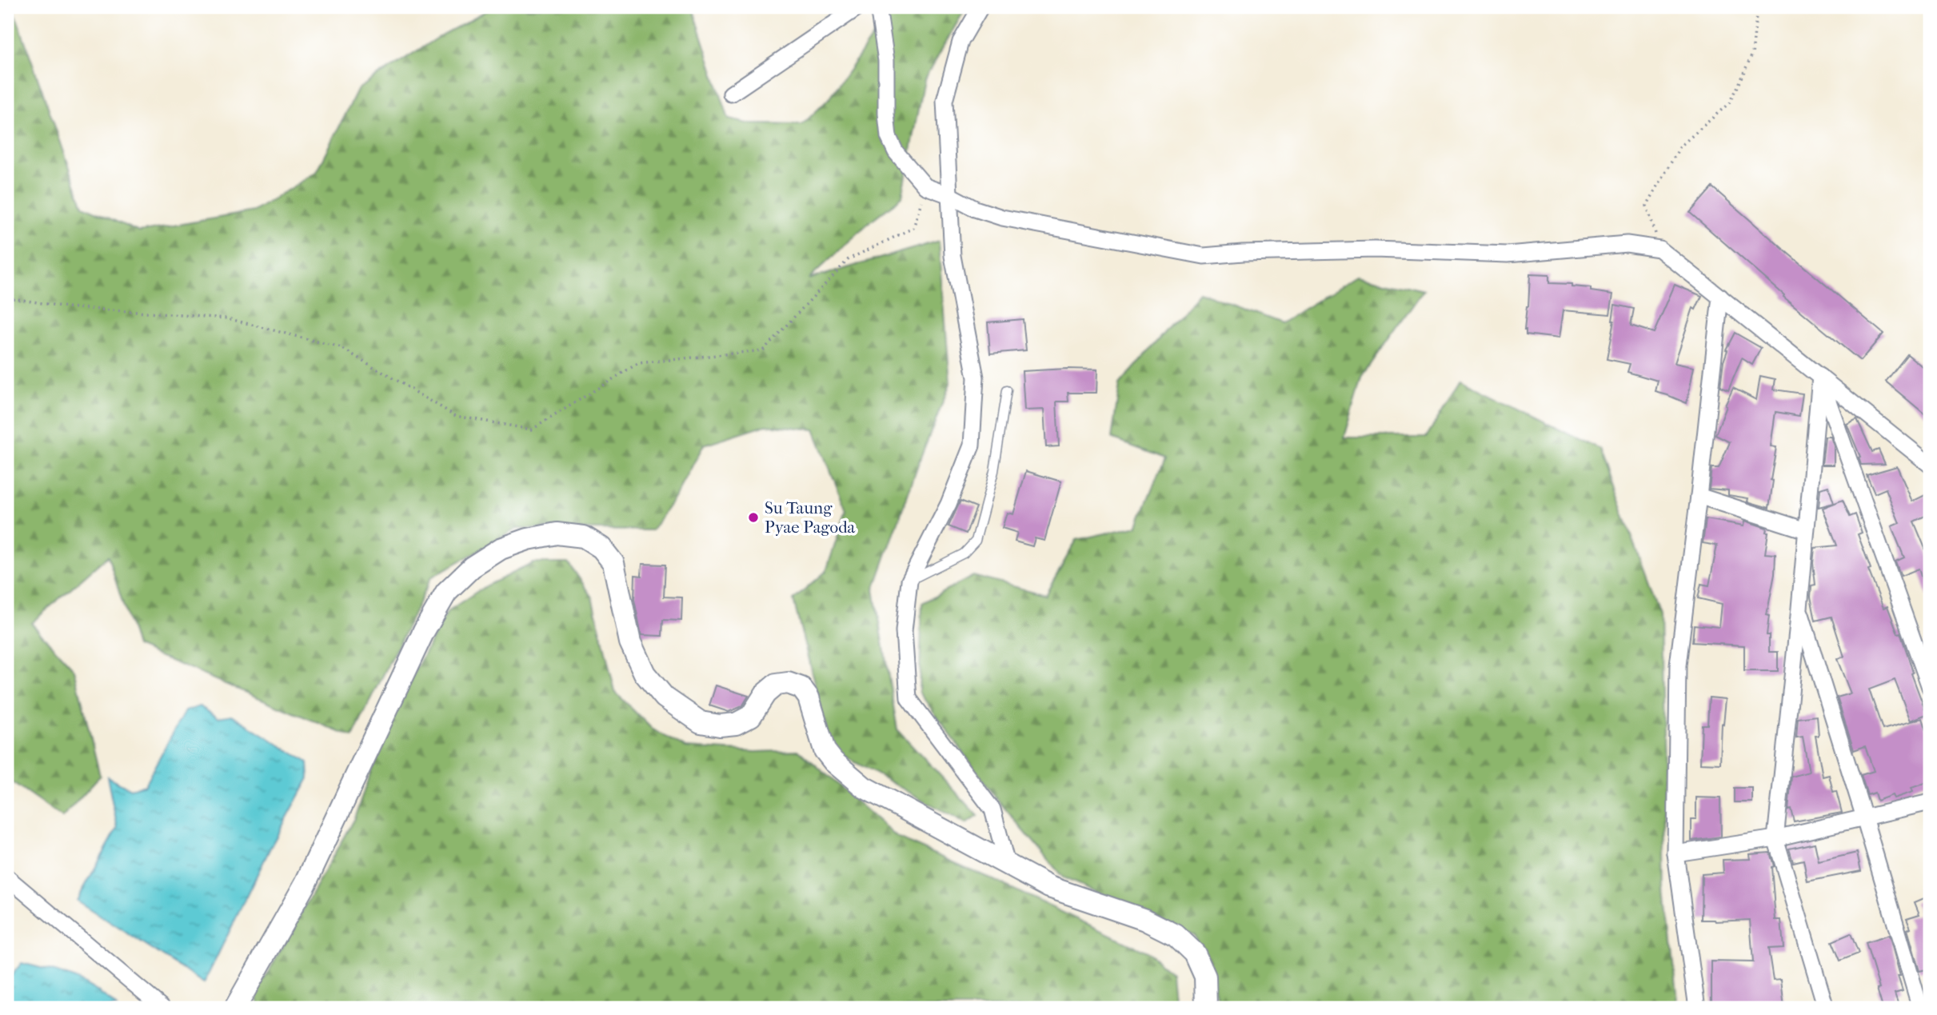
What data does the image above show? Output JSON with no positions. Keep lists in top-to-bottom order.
{
  "places": ["Su Taung Pyae Pagoda"]
}
